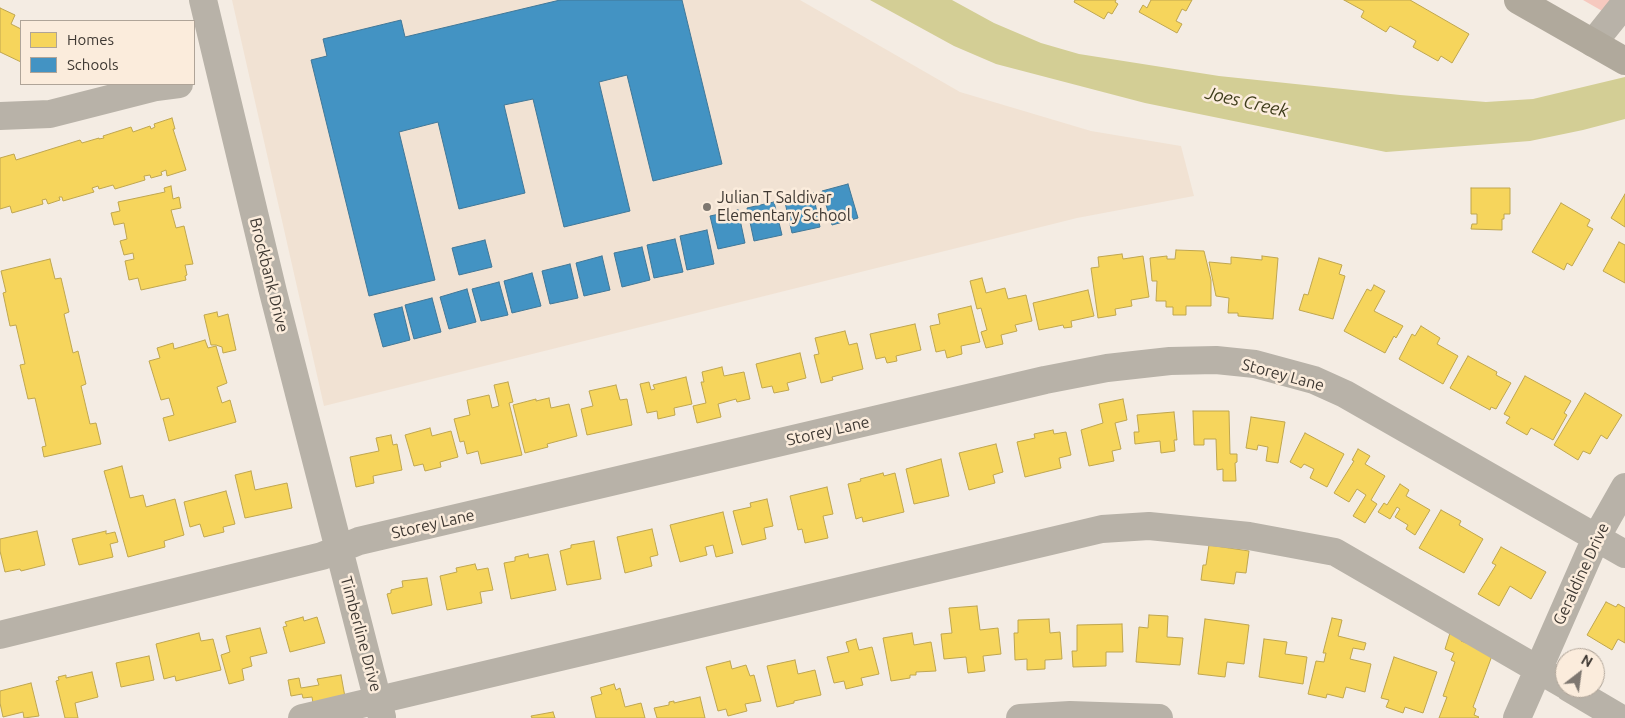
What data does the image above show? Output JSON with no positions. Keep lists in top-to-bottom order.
{
  "streets": {
    "street": [
      "Brockbank Drive",
      "Storey Lane",
      "Geraldine Drive",
      "Timberline Drive"
    ]
  },
  "crossings": [
    ["Brockbank Drive", "Storey Lane"],
    ["Brockbank Drive", "Timberline Drive"],
    ["Storey Lane", "Geraldine Drive"],
    ["Storey Lane", "Timberline Drive"]
  ],
  "water": ["Joes Creek"],
  "places": ["Julian T Saldivar Elementary School"],
  "legend": ["Homes", "Schools"],
  "north": "top right"
}
